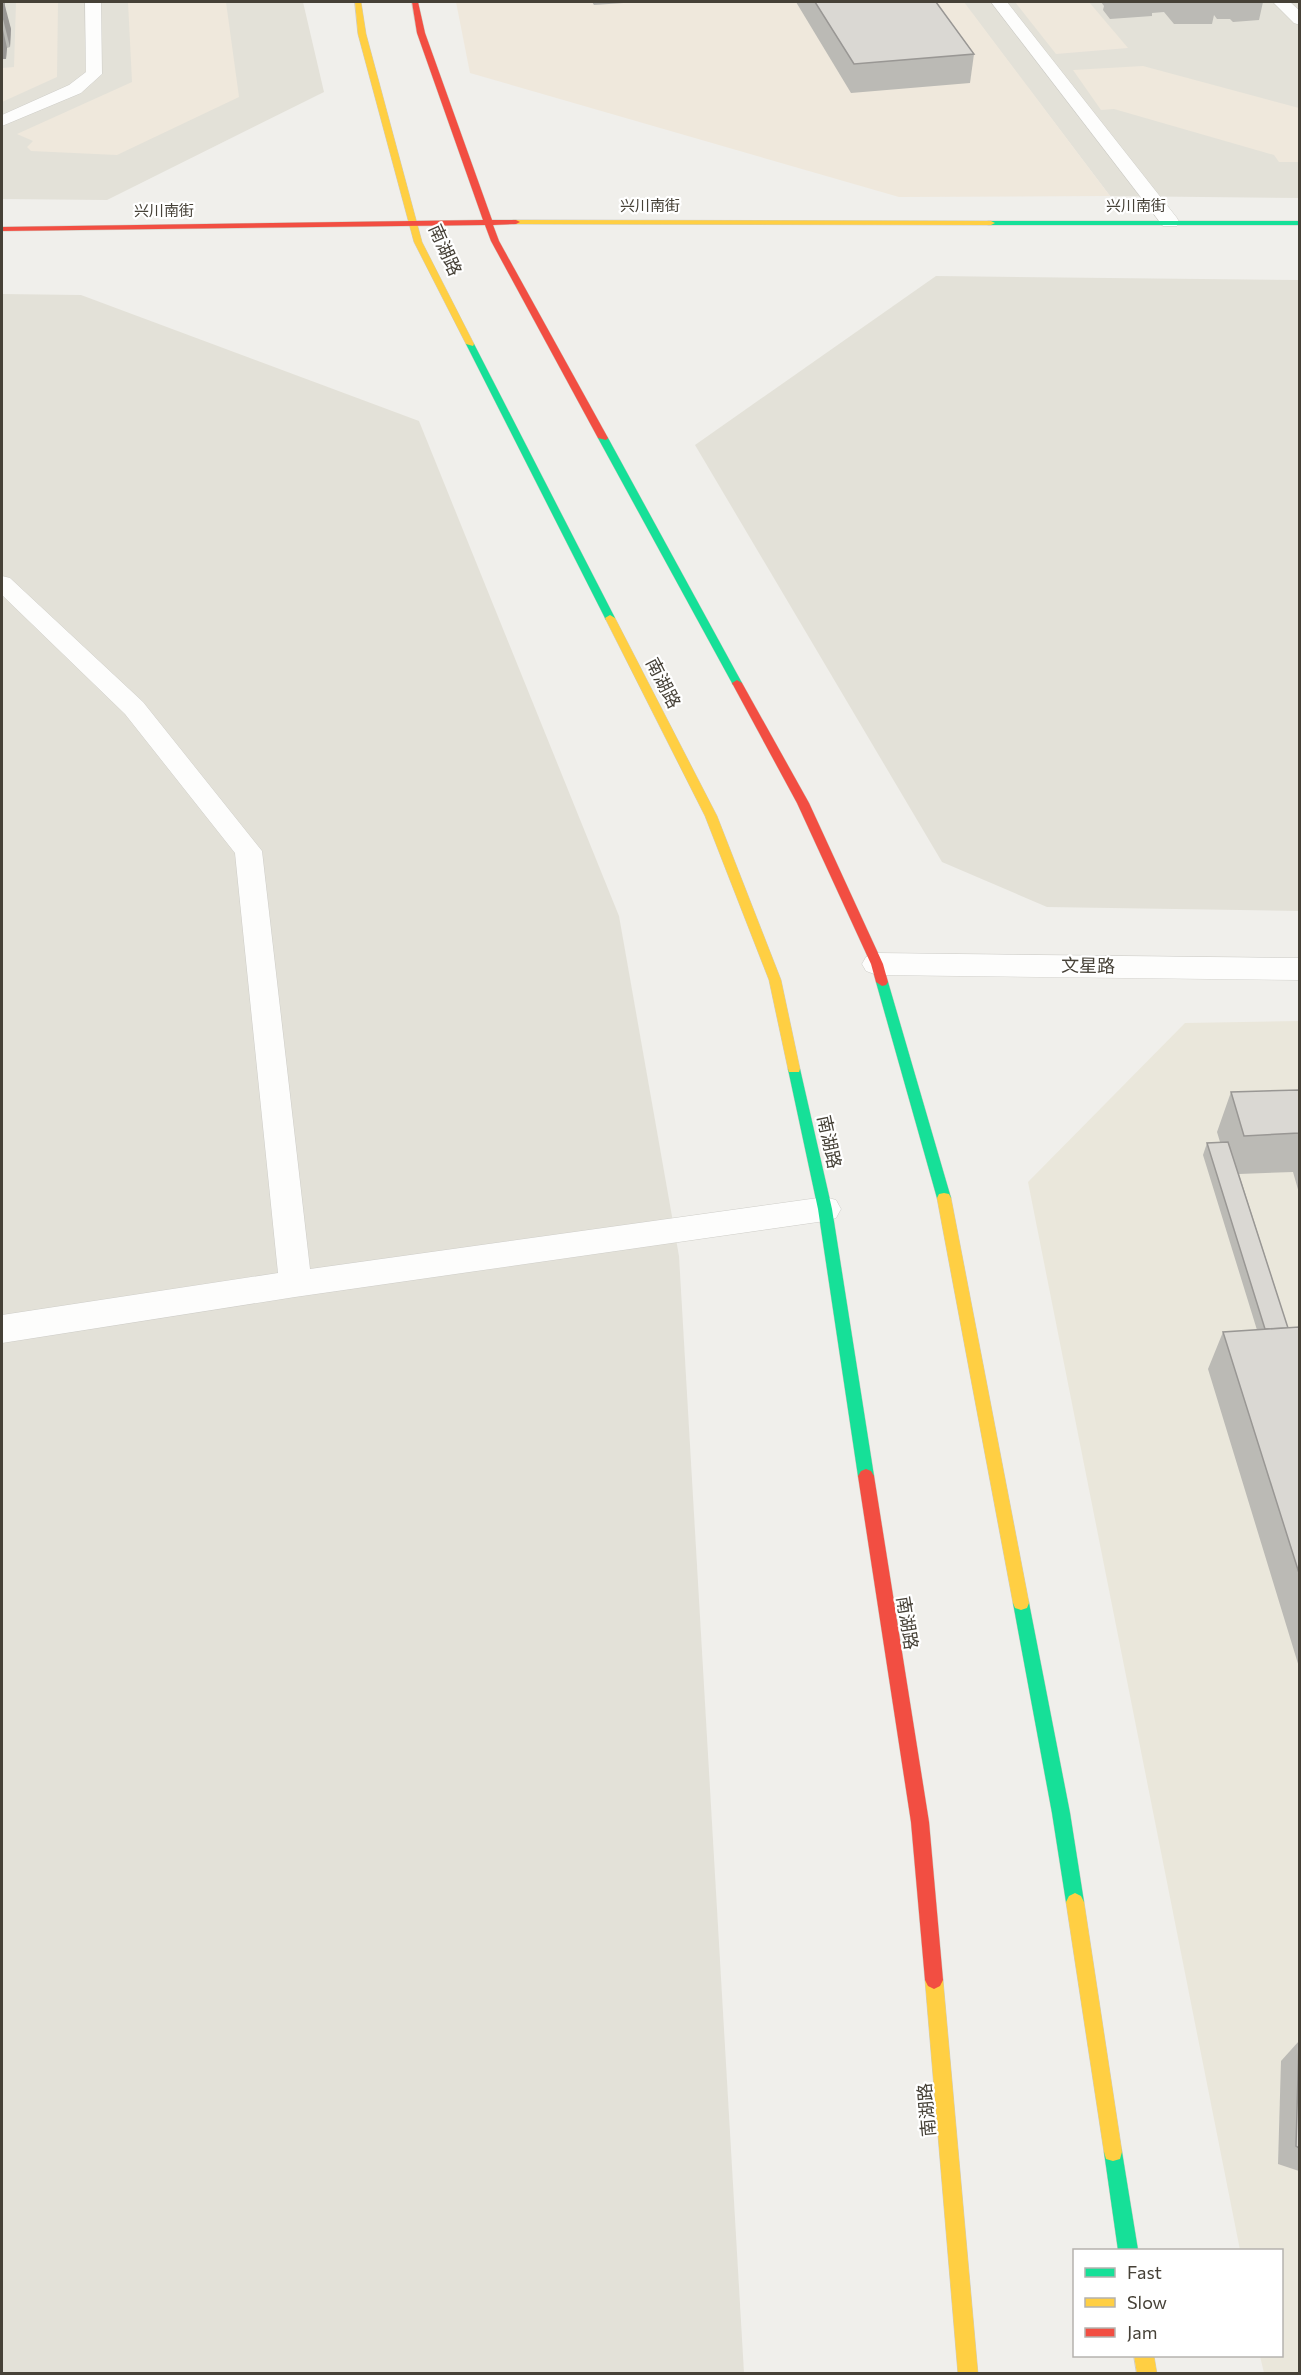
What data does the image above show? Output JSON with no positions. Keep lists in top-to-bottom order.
{
  "streets": {
    "main road": ["兴川南街", "南湖路"],
    "street": ["文星路"]
  },
  "crossings": [
    ["兴川南街", "南湖路"]
  ],
  "legend": ["Fast", "Slow", "Jam"]
}
